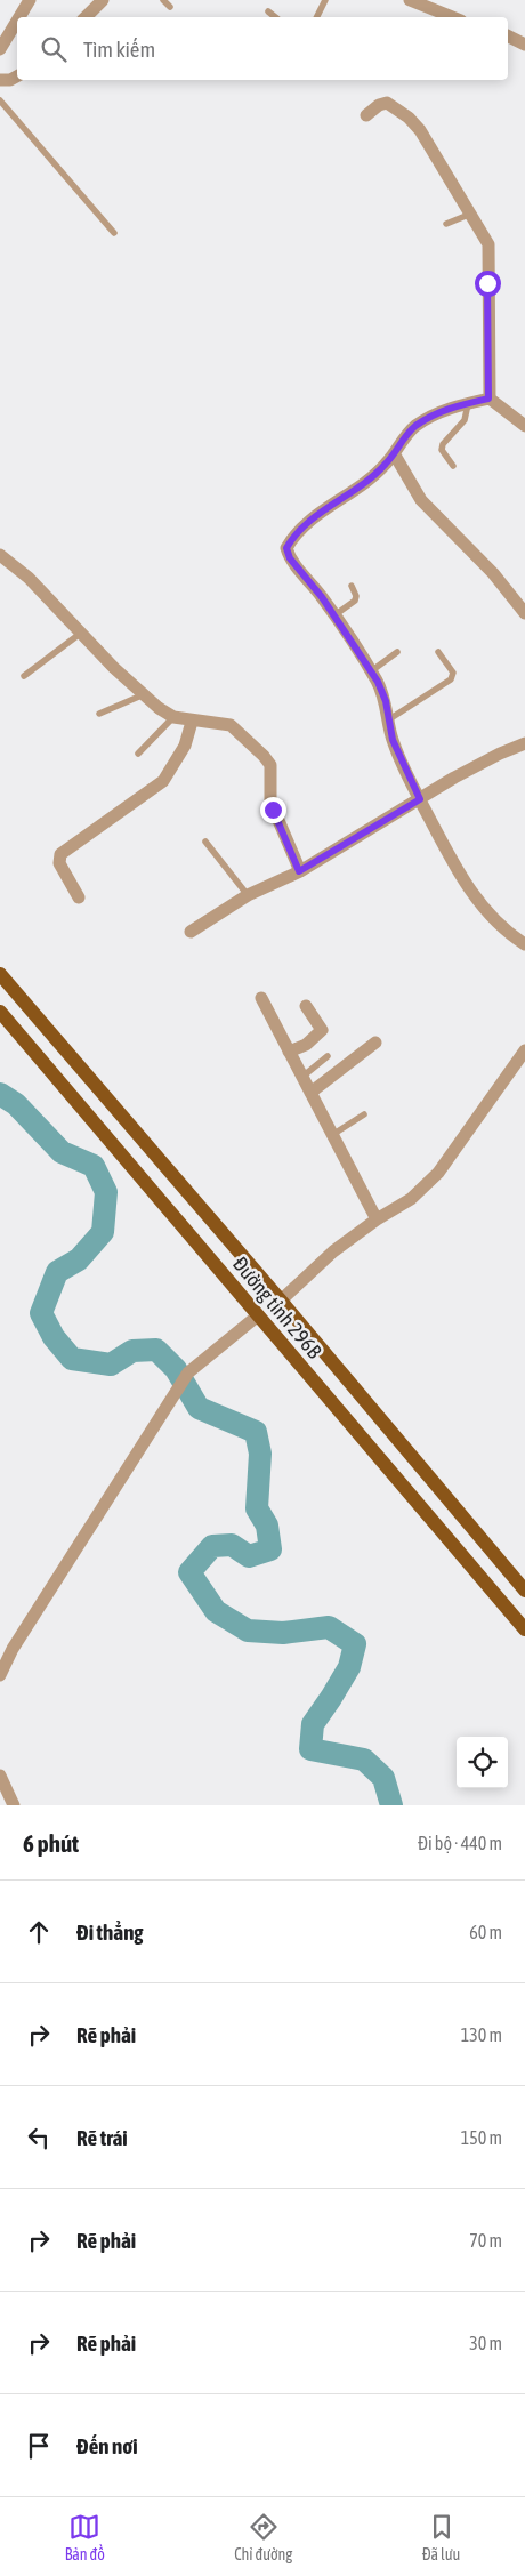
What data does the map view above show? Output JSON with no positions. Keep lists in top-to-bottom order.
{
  "streets": {
    "main road": ["Đường tỉnh 296B"]
  },
  "page": {
    "search": "Tìm kiếm",
    "heading": ["6 phút", "Đi bộ · 440 m"],
    "list": [
      ["Đi thẳng", "60 m"],
      ["Rẽ phải", "130 m"],
      ["Rẽ trái", "150 m"],
      ["Rẽ phải", "70 m"],
      ["Rẽ phải", "30 m"],
      "Đến nơi"
    ],
    "nav": ["Bản đồ", "Chỉ đường", "Đã lưu"]
  }
}
